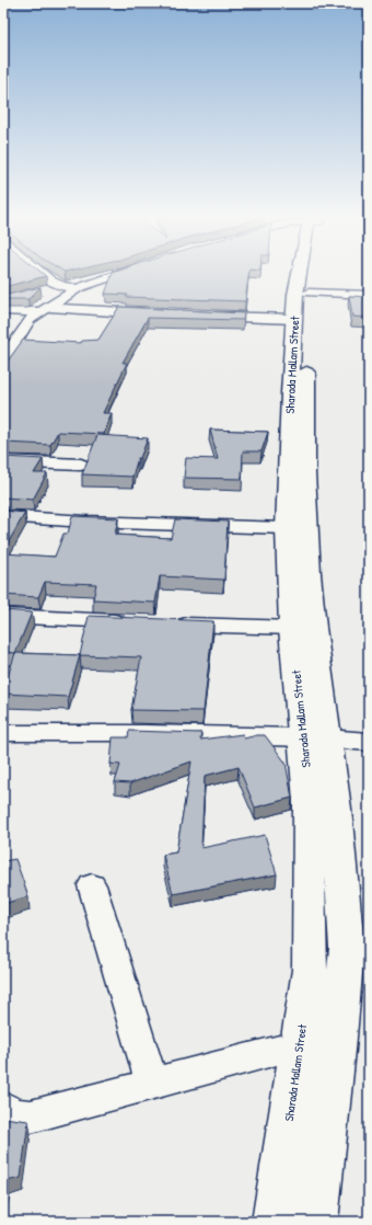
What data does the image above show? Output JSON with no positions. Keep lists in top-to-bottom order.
{
  "streets": {
    "street": ["Sharada Mallam Street"]
  }
}
